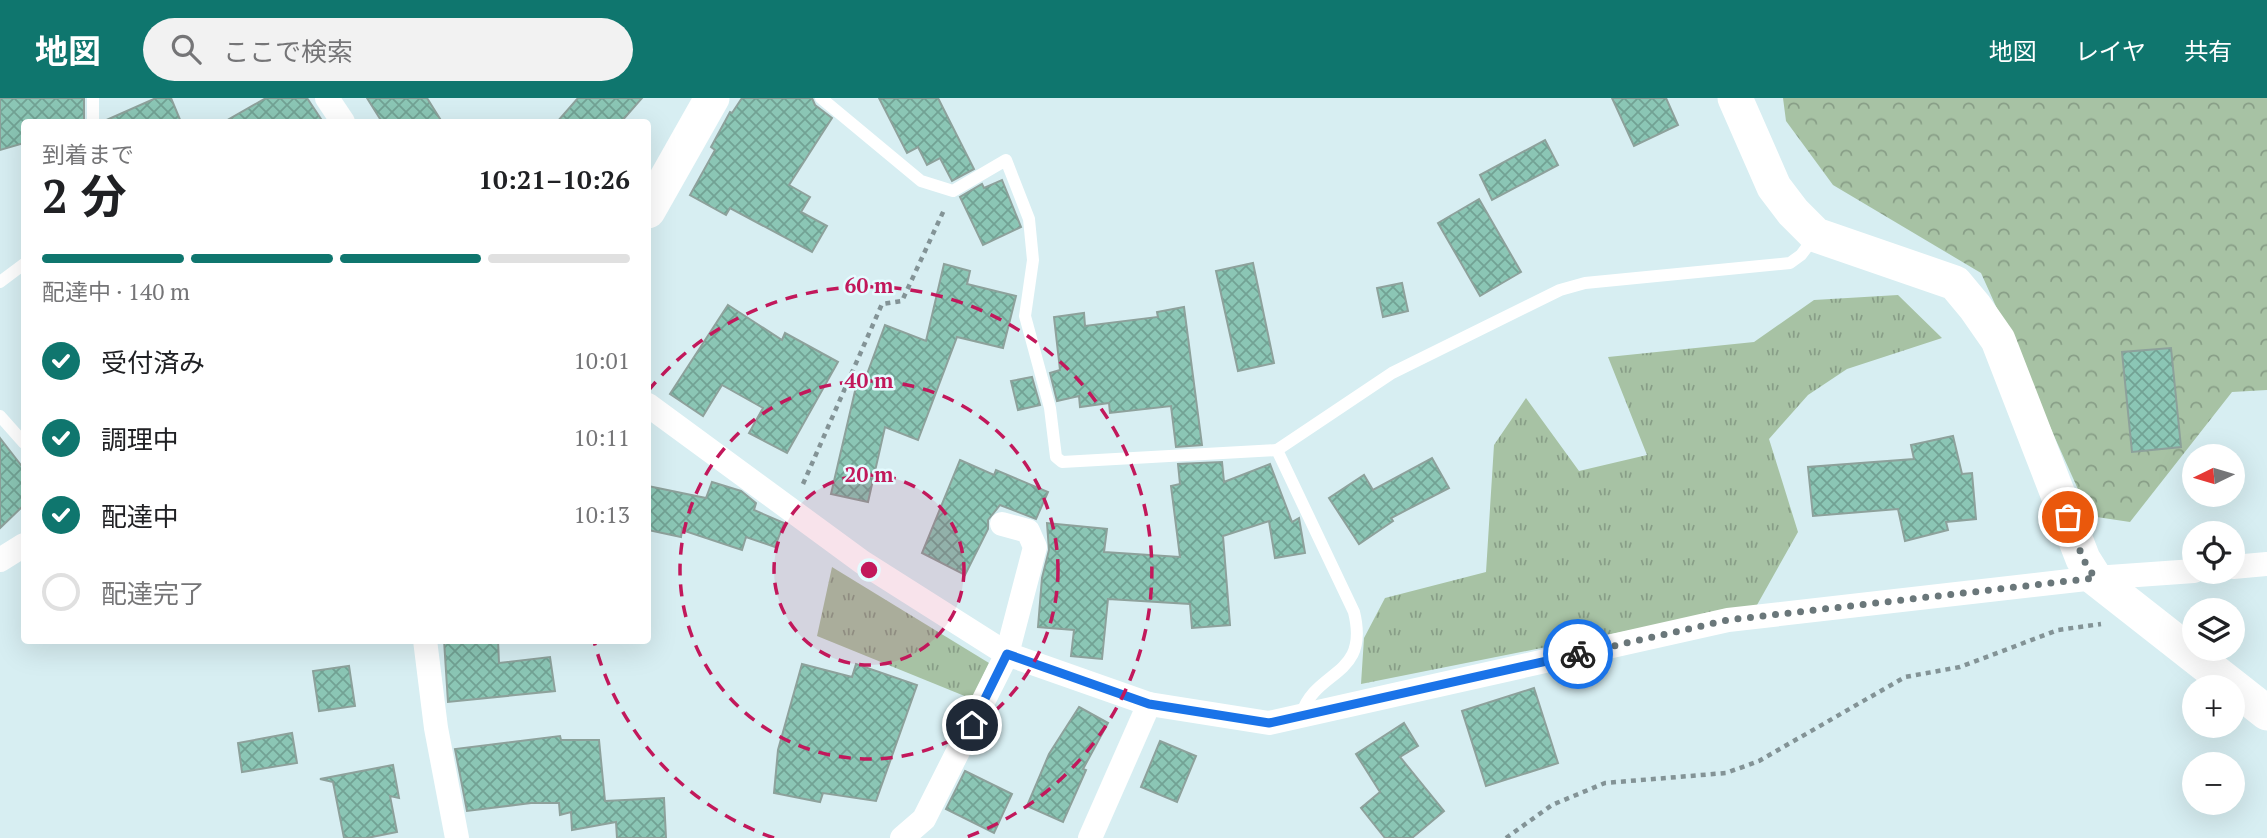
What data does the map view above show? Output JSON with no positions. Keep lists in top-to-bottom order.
{
  "north": "left",
  "page": {
    "header": "地図",
    "search": "ここで検索",
    "nav": ["地図", "レイヤ", "共有"],
    "heading": ["2 分", "到着まで", "10:21–10:26"],
    "bar": "配達中 · 140 m",
    "list": [
      ["受付済み", "10:01"],
      ["調理中", "10:11"],
      ["配達中", "10:13"],
      "配達完了"
    ],
    "map_buttons": ["+", "−"]
  },
  "rings": ["60 m", "40 m", "20 m"]
}
